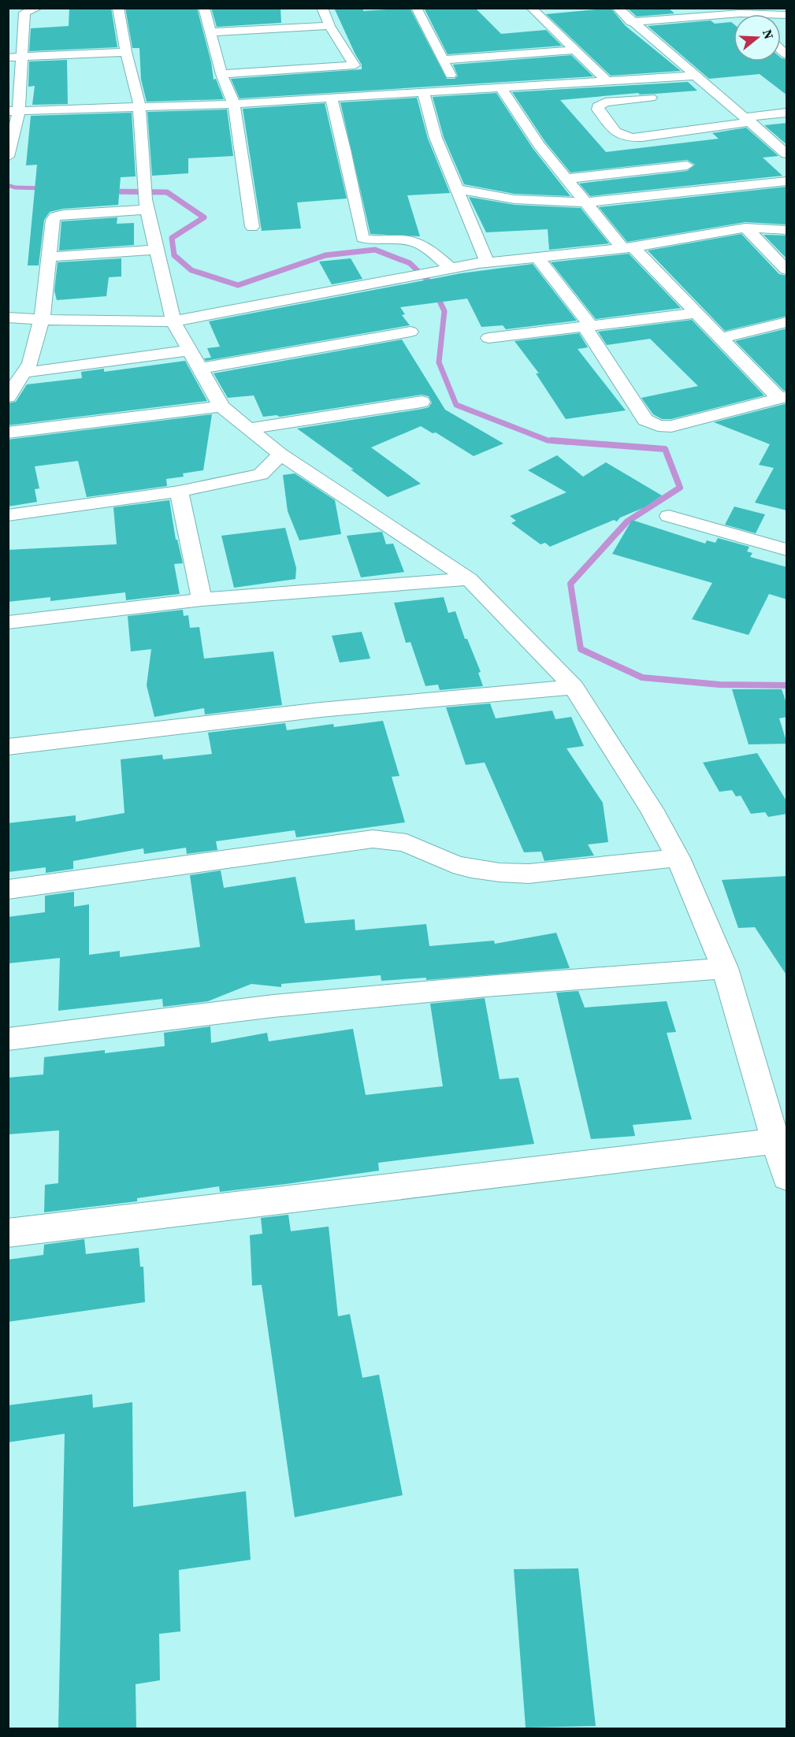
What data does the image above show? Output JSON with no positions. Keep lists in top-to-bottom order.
{
  "north": "right"
}
